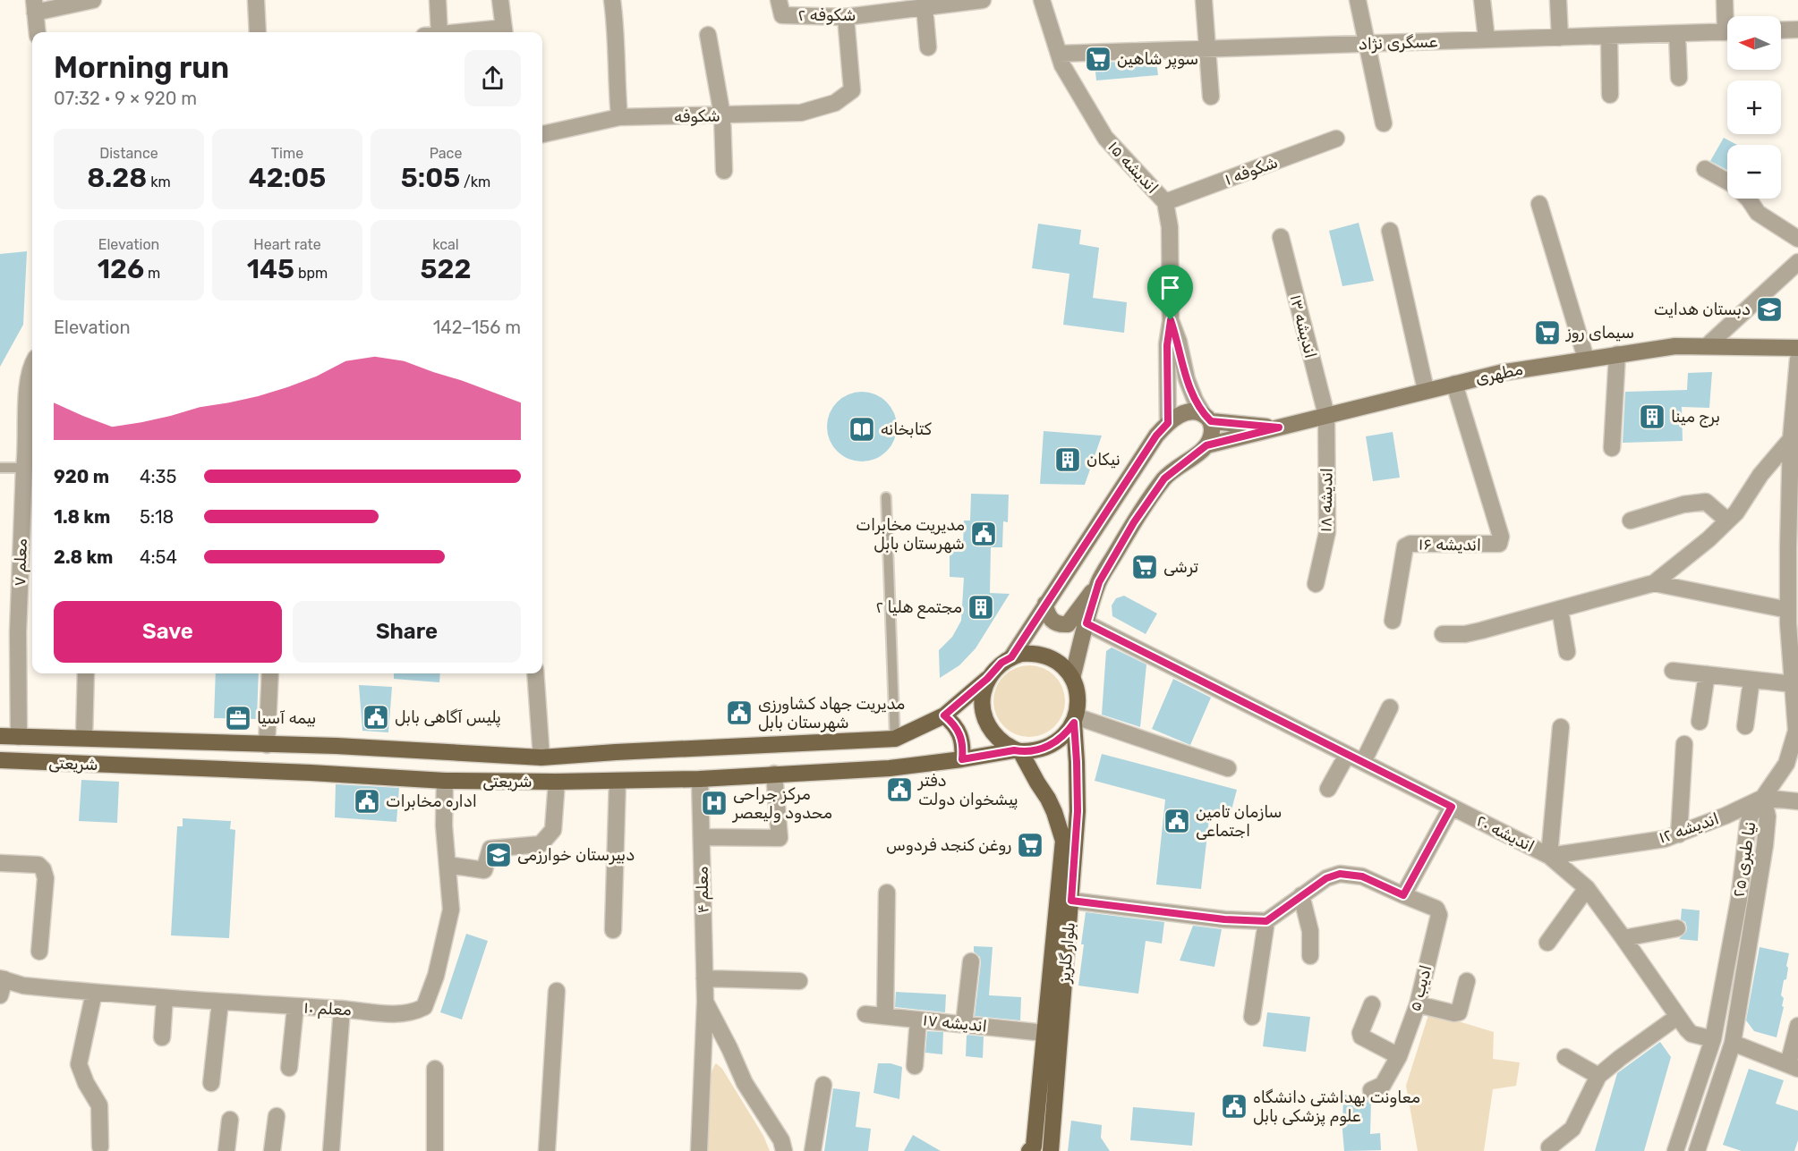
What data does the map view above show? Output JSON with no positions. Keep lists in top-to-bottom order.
{
  "streets": {
    "main road": ["مطهری", "شریعتی", "بلوار گلریز"],
    "street": [
      "شکوفه ۲",
      "عسگری نژاد",
      "شکوفه",
      "اندیشه ۱۵",
      "شکوفه ۱",
      "اندیشه ١٣",
      "اندیشه ۱۸",
      "اندیشه ۱۶",
      "معلم ۷",
      "اندیشه ۱۲",
      "اندیشه ۲۰",
      "نیا طبری ۲۵",
      "معلم ۴",
      "ادیب ۵",
      "معلم ۱۰",
      "اندیشه ۱۷"
    ]
  },
  "crossings": [
    ["شکوفه ۲", "شکوفه"],
    ["عسگری نژاد", "اندیشه ۱۵"],
    ["اندیشه ۱۵", "شکوفه ۱"],
    ["اندیشه ١٣", "مطهری"],
    ["اندیشه ١٣", "اندیشه ۱۸"],
    ["مطهری", "اندیشه ۱۸"],
    ["مطهری", "اندیشه ۱۶"],
    ["معلم ۷", "شریعتی"],
    ["شریعتی", "معلم ۴"],
    ["شریعتی", "بلوار گلریز"],
    ["شریعتی", "معلم ۱۰"],
    ["اندیشه ۱۲", "اندیشه ۲۰"],
    ["اندیشه ۱۲", "نیا طبری ۲۵"],
    ["اندیشه ۲۰", "نیا طبری ۲۵"],
    ["بلوار گلریز", "اندیشه ۱۷"]
  ],
  "places": {
    "supermarket": [
      "سوپر شاهین",
      "سیمای روز",
      "ترشی",
      "روغن کنجد فردوس"
    ],
    "school or university": ["دبستان هدایت", "دبیرستان خوارزمی"],
    "building": ["برج مینا", "نیکان", "مجتمع هلیا ۲"],
    "library": ["کتابخانه"],
    "public building": [
      "مدیریت مخابرات شهرستان بابل",
      "مدیریت جهاد کشاورزی شهرستان بابل",
      "پلیس آگاهی بابل",
      "دفتر پیشخوان دولت",
      "اداره مخابرات",
      "سازمان تامین اجتماعی",
      "معاونت بهداشتی دانشگاه علوم پزشکی بابل"
    ],
    "office": ["بیمه آسیا"],
    "hospital": ["مرکز جراحی محدود ولیعصر"]
  },
  "north": "left",
  "page": {
    "map_buttons": ["+", "−"],
    "heading": ["Morning run", "07:32 · 9 × 920 m"],
    "stats": [
      ["Distance", "8.28 km"],
      ["Time", "42:05"],
      ["Pace", "5:05 /km"],
      ["Elevation", "126 m"],
      ["Heart rate", "145 bpm"],
      ["kcal", "522"]
    ],
    "chart": ["Elevation", "142–156 m"],
    "list": [
      {
        "name": "920 m",
        "note": "4:35"
      },
      {
        "name": "1.8 km",
        "note": "5:18"
      },
      {
        "name": "2.8 km",
        "note": "4:54"
      }
    ],
    "buttons": ["Save", "Share"]
  }
}
